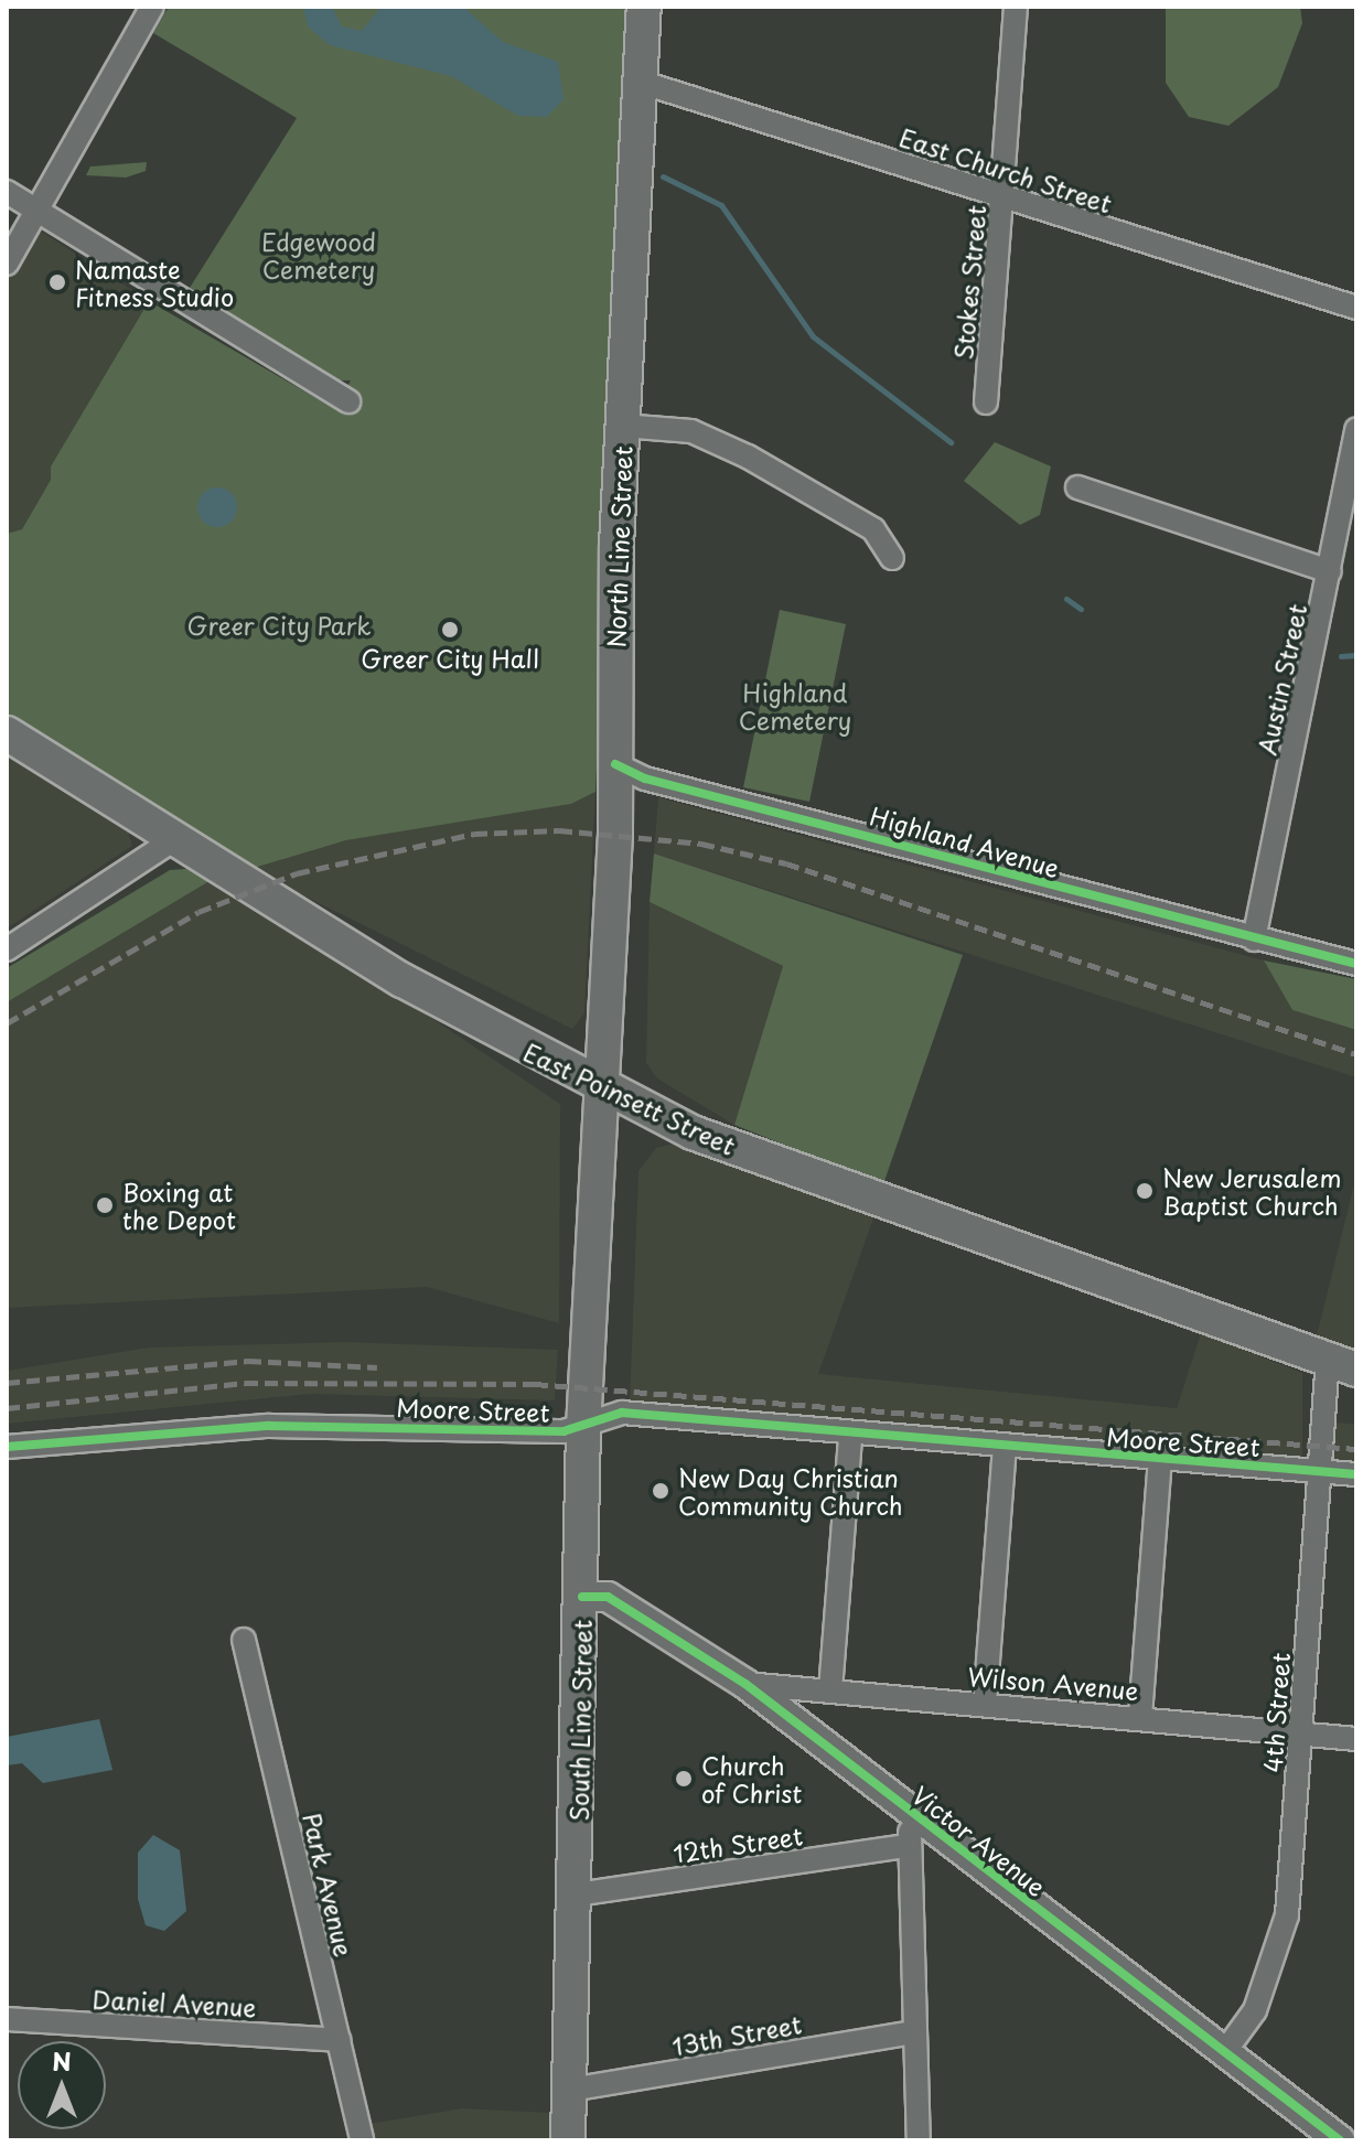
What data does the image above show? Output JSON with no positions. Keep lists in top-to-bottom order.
{
  "streets": {
    "main road": ["North Line Street", "East Poinsett Street", "South Line Street"],
    "street": [
      "East Church Street",
      "Stokes Street",
      "Austin Street",
      "Highland Avenue",
      "Moore Street",
      "Wilson Avenue",
      "4th Street",
      "Victor Avenue",
      "12th Street",
      "Park Avenue",
      "Daniel Avenue",
      "13th Street"
    ]
  },
  "crossings": [
    ["East Church Street", "Stokes Street"],
    ["East Church Street", "North Line Street"],
    ["North Line Street", "Highland Avenue"],
    ["North Line Street", "East Poinsett Street"],
    ["North Line Street", "South Line Street"],
    ["Austin Street", "Highland Avenue"],
    ["East Poinsett Street", "4th Street"],
    ["East Poinsett Street", "South Line Street"],
    ["Moore Street", "4th Street"],
    ["Moore Street", "South Line Street"],
    ["Wilson Avenue", "4th Street"],
    ["Wilson Avenue", "Victor Avenue"],
    ["4th Street", "Victor Avenue"],
    ["South Line Street", "Victor Avenue"],
    ["South Line Street", "12th Street"],
    ["South Line Street", "13th Street"],
    ["Park Avenue", "Daniel Avenue"]
  ],
  "parks": ["Edgewood Cemetery", "Greer City Park", "Highland Cemetery"],
  "places": [
    "Namaste Fitness Studio",
    "Greer City Hall",
    "New Jerusalem Baptist Church",
    "Boxing at the Depot",
    "New Day Christian Community Church",
    "Church of Christ"
  ],
  "north": "top"
}
